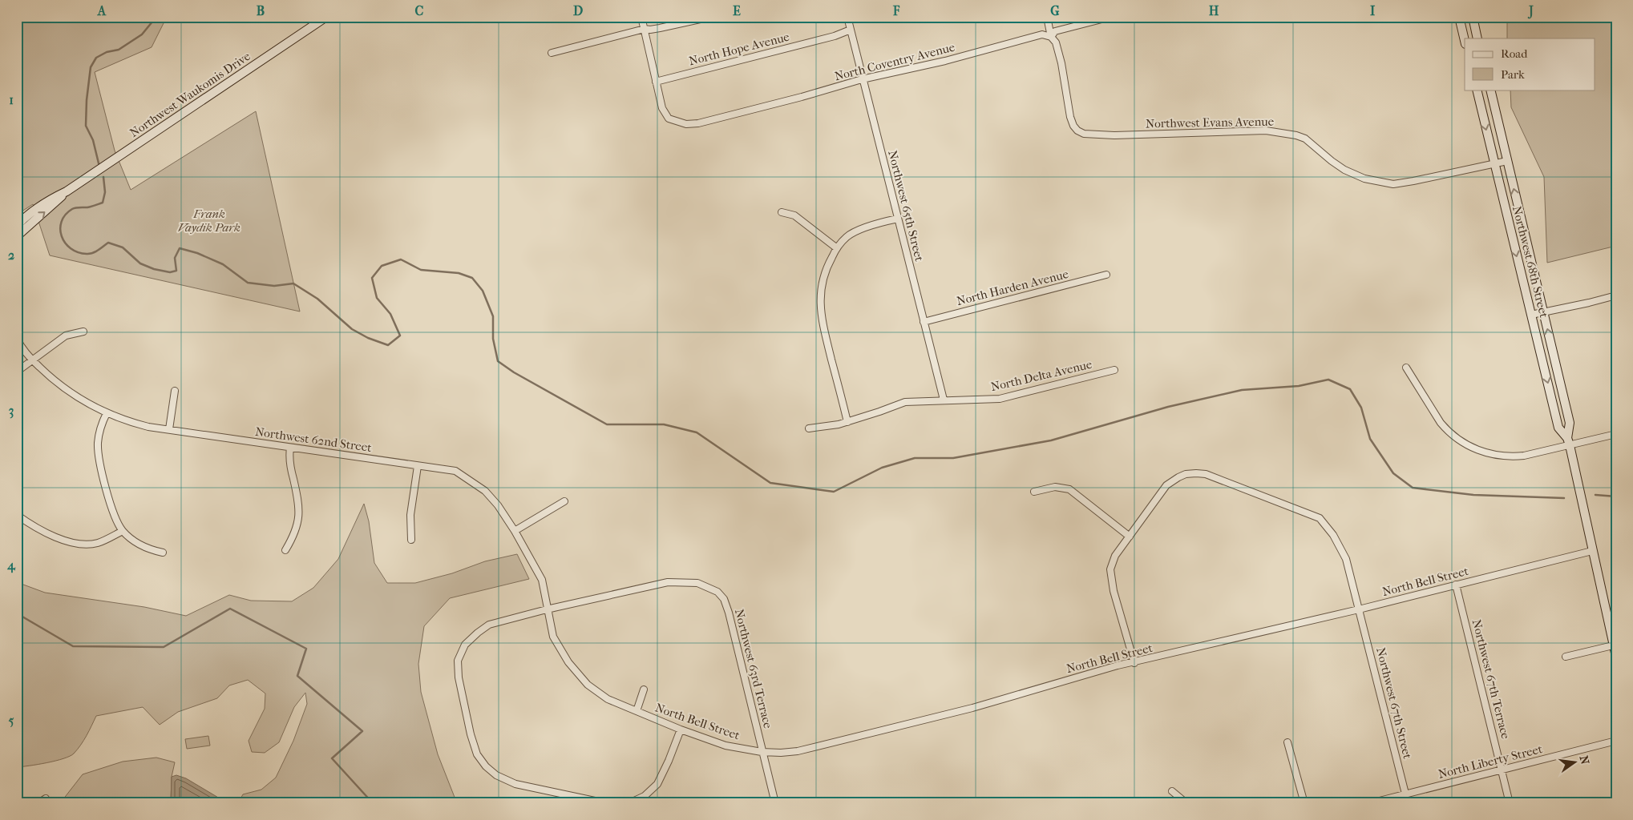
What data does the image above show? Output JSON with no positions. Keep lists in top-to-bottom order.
{
  "streets": {
    "main road": ["Northwest Waukomis Drive", "Northwest 68th Street"],
    "street": [
      "North Hope Avenue",
      "North Coventry Avenue",
      "Northwest Evans Avenue",
      "Northwest 65th Street",
      "North Harden Avenue",
      "North Delta Avenue",
      "Northwest 62nd Street",
      "North Bell Street",
      "Northwest 63rd Terrace",
      "Northwest 67th Terrace",
      "Northwest 67th Street",
      "North Liberty Street"
    ]
  },
  "crossings": [
    ["North Hope Avenue", "North Coventry Avenue"],
    ["North Hope Avenue", "Northwest 65th Street"],
    ["North Coventry Avenue", "Northwest Evans Avenue"],
    ["North Coventry Avenue", "Northwest 65th Street"],
    ["Northwest Evans Avenue", "Northwest 68th Street"],
    ["Northwest 65th Street", "North Harden Avenue"],
    ["Northwest 65th Street", "North Delta Avenue"],
    ["Northwest 68th Street", "North Bell Street"],
    ["Northwest 62nd Street", "North Bell Street"],
    ["North Bell Street", "Northwest 63rd Terrace"],
    ["North Bell Street", "Northwest 67th Terrace"],
    ["North Bell Street", "Northwest 67th Street"],
    ["Northwest 67th Terrace", "North Liberty Street"],
    ["Northwest 67th Street", "North Liberty Street"]
  ],
  "parks": ["Frank Vaydik Park"],
  "legend": ["Road", "Park"],
  "north": "right",
  "grid": {
    "columns": [
      "A",
      "B",
      "C",
      "D",
      "E",
      "F",
      "G",
      "H",
      "I",
      "J"
    ],
    "rows": [
      "1",
      "2",
      "3",
      "4",
      "5"
    ]
  }
}
